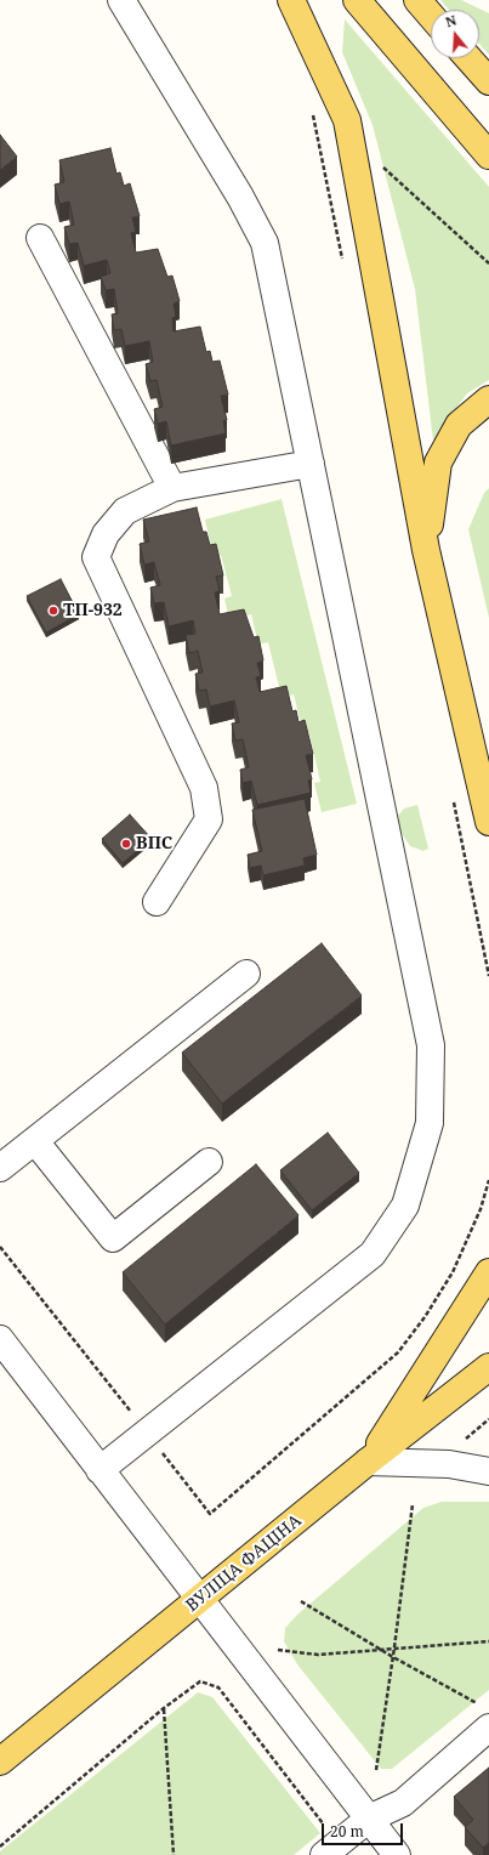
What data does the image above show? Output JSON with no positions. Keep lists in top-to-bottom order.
{
  "streets": {
    "main road": ["ВУЛІЦА ФАЦІНА"]
  },
  "places": ["ТП-932", "ВПС"],
  "scale_bar": "20 m",
  "north": "top"
}
